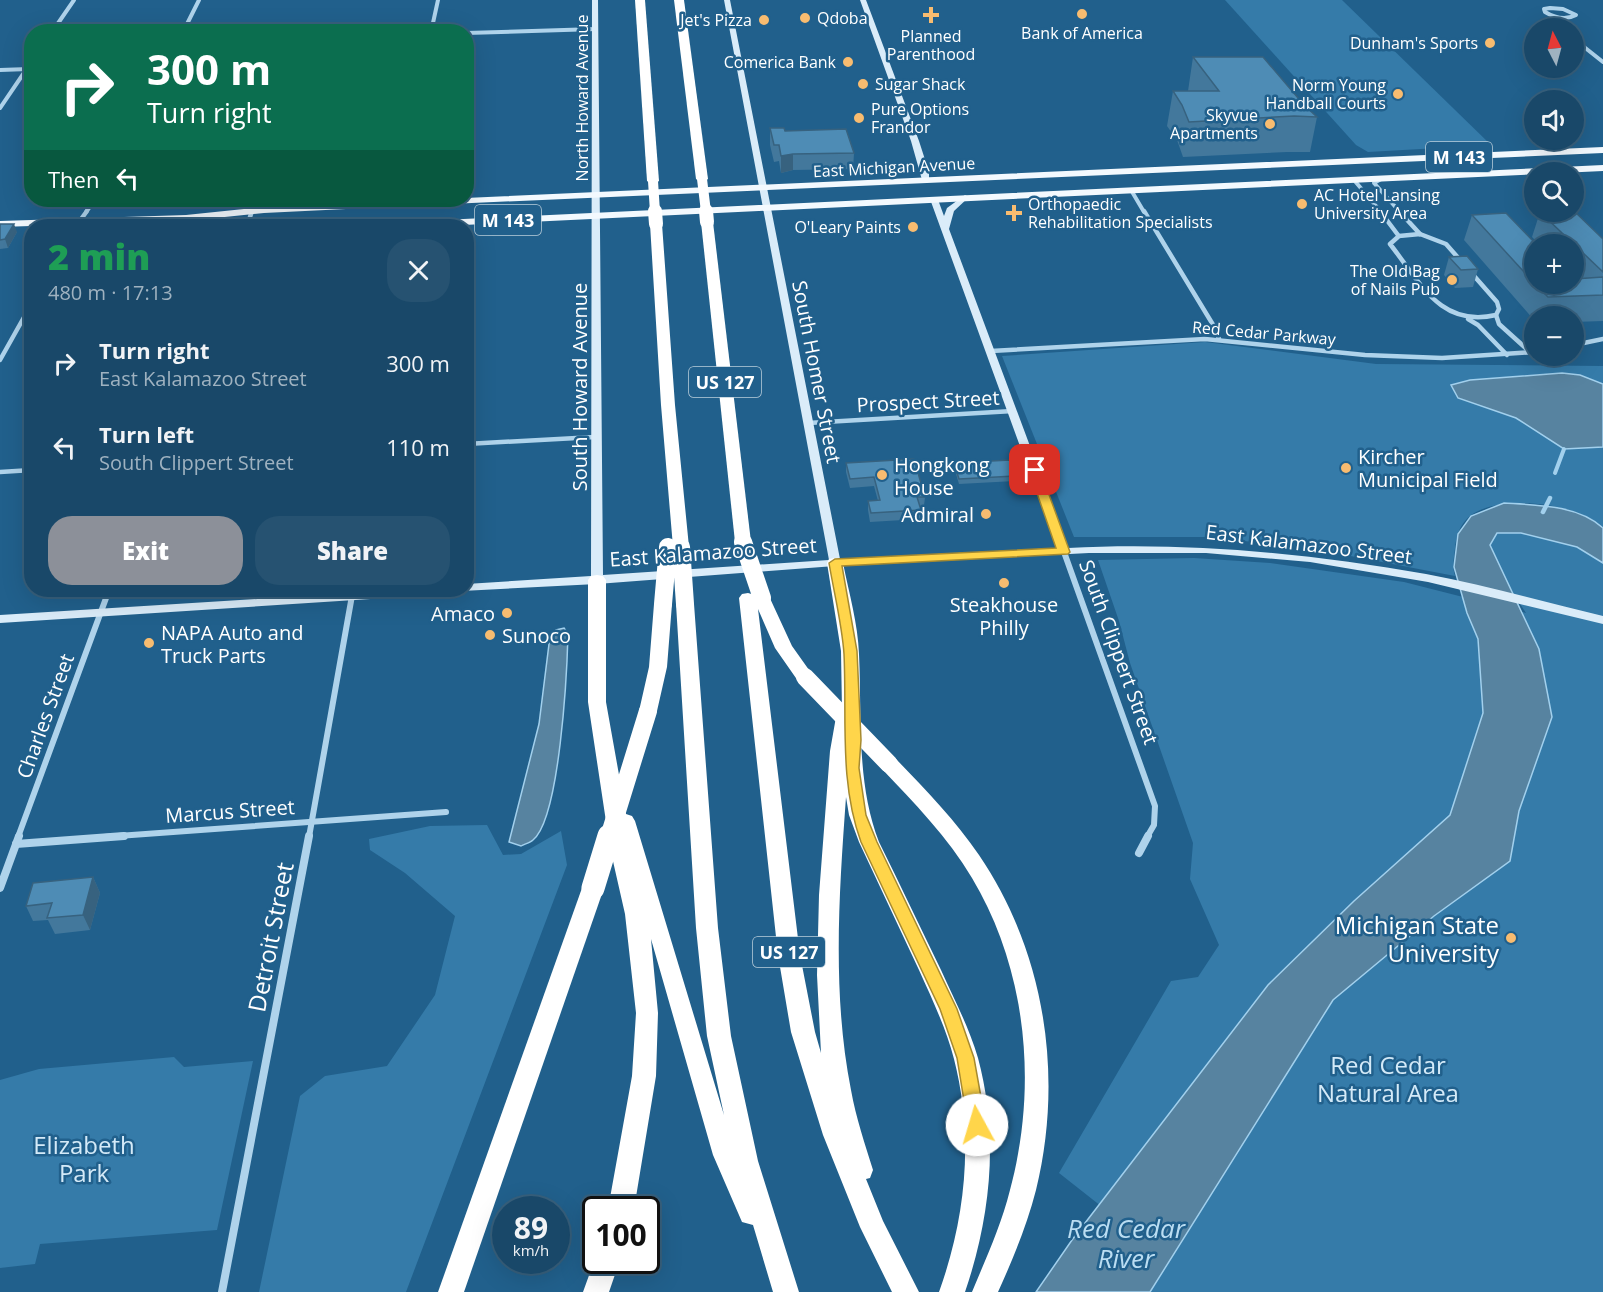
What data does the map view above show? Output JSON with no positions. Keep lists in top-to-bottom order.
{
  "streets": {
    "highway": ["US 127"],
    "main road": ["M 143", "East Michigan Avenue"],
    "street": [
      "North Howard Avenue",
      "Red Cedar Parkway",
      "South Homer Street",
      "South Howard Avenue",
      "Prospect Street",
      "East Kalamazoo Street",
      "South Clippert Street",
      "Charles Street",
      "Marcus Street",
      "Detroit Street"
    ]
  },
  "crossings": [
    ["North Howard Avenue", "East Michigan Avenue"],
    ["North Howard Avenue", "South Howard Avenue"],
    ["East Michigan Avenue", "South Homer Street"],
    ["East Michigan Avenue", "South Howard Avenue"],
    ["East Michigan Avenue", "South Clippert Street"],
    ["Red Cedar Parkway", "South Clippert Street"],
    ["South Homer Street", "Prospect Street"],
    ["South Homer Street", "East Kalamazoo Street"],
    ["South Howard Avenue", "East Kalamazoo Street"],
    ["Prospect Street", "South Clippert Street"],
    ["East Kalamazoo Street", "South Clippert Street"],
    ["Charles Street", "Marcus Street"],
    ["Marcus Street", "Detroit Street"]
  ],
  "water": ["Red Cedar River"],
  "parks": ["Red Cedar Natural Area", "Elizabeth Park"],
  "places": {
    "other": [
      "Bank of America",
      "Qdoba",
      "Jet's Pizza",
      "Dunham's Sports",
      "Comerica Bank",
      "Sugar Shack",
      "Norm Young Handball Courts",
      "Pure Options Frandor",
      "Skyvue Apartments",
      "AC Hotel Lansing University Area",
      "O'Leary Paints",
      "The Old Bag of Nails Pub",
      "Kircher Municipal Field",
      "Hongkong House",
      "Admiral",
      "Steakhouse Philly",
      "Amaco",
      "Sunoco",
      "NAPA Auto and Truck Parts",
      "Michigan State University"
    ],
    "health": ["Planned Parenthood", "Orthopaedic Rehabilitation Specialists"]
  },
  "north": "top",
  "page": {
    "map_buttons": ["+", "−"],
    "turn": ["300 m", "Turn right"],
    "then": "Then",
    "heading": ["2 min", "480 m · 17:13"],
    "list": [
      {
        "name": "Turn right",
        "note": "East Kalamazoo Street",
        "value": "300 m"
      },
      {
        "name": "Turn left",
        "note": "South Clippert Street",
        "value": "110 m"
      }
    ],
    "buttons": ["Exit", "Share"],
    "speed": "89 km/h",
    "limit": "100"
  }
}
